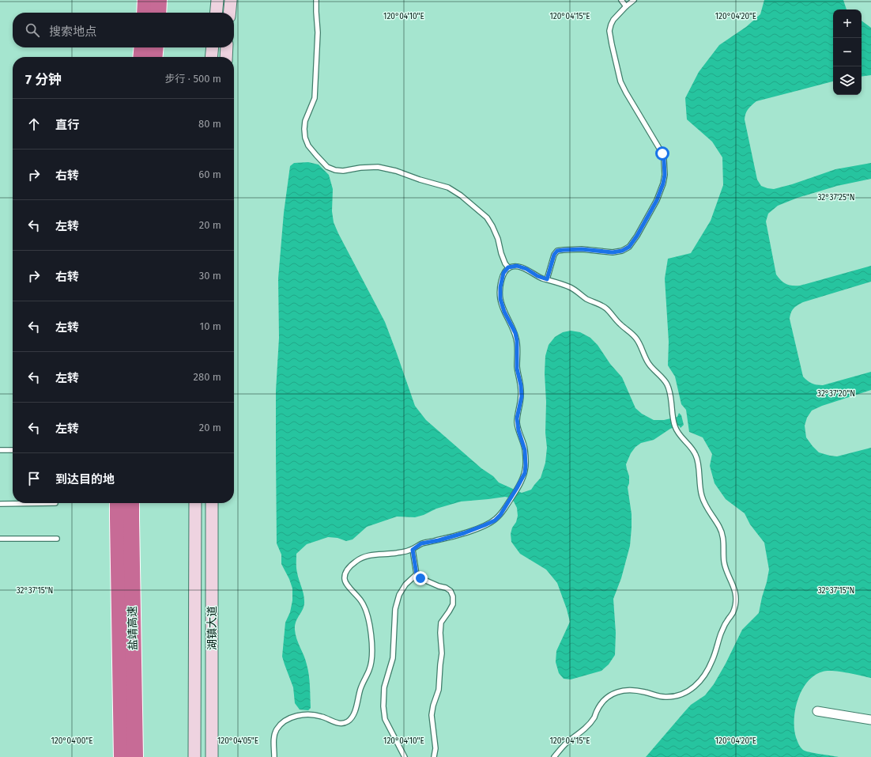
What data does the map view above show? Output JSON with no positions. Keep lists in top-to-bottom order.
{
  "streets": {
    "highway": ["盐靖高速"],
    "main road": ["湖镇大道"]
  },
  "page": {
    "map_buttons": ["+", "−"],
    "search": "搜索地点",
    "heading": ["7 分钟", "步行 · 500 m"],
    "list": [
      ["直行", "80 m"],
      ["右转", "60 m"],
      ["左转", "20 m"],
      ["右转", "30 m"],
      ["左转", "10 m"],
      ["左转", "280 m"],
      ["左转", "20 m"],
      "到达目的地"
    ]
  },
  "coordinates": [
    "120°04'10\"E",
    "120°04'15\"E",
    "120°04'20\"E",
    "32°37'25\"N",
    "32°37'20\"N",
    "32°37'15\"N",
    "120°04'00\"E",
    "120°04'05\"E"
  ]
}
